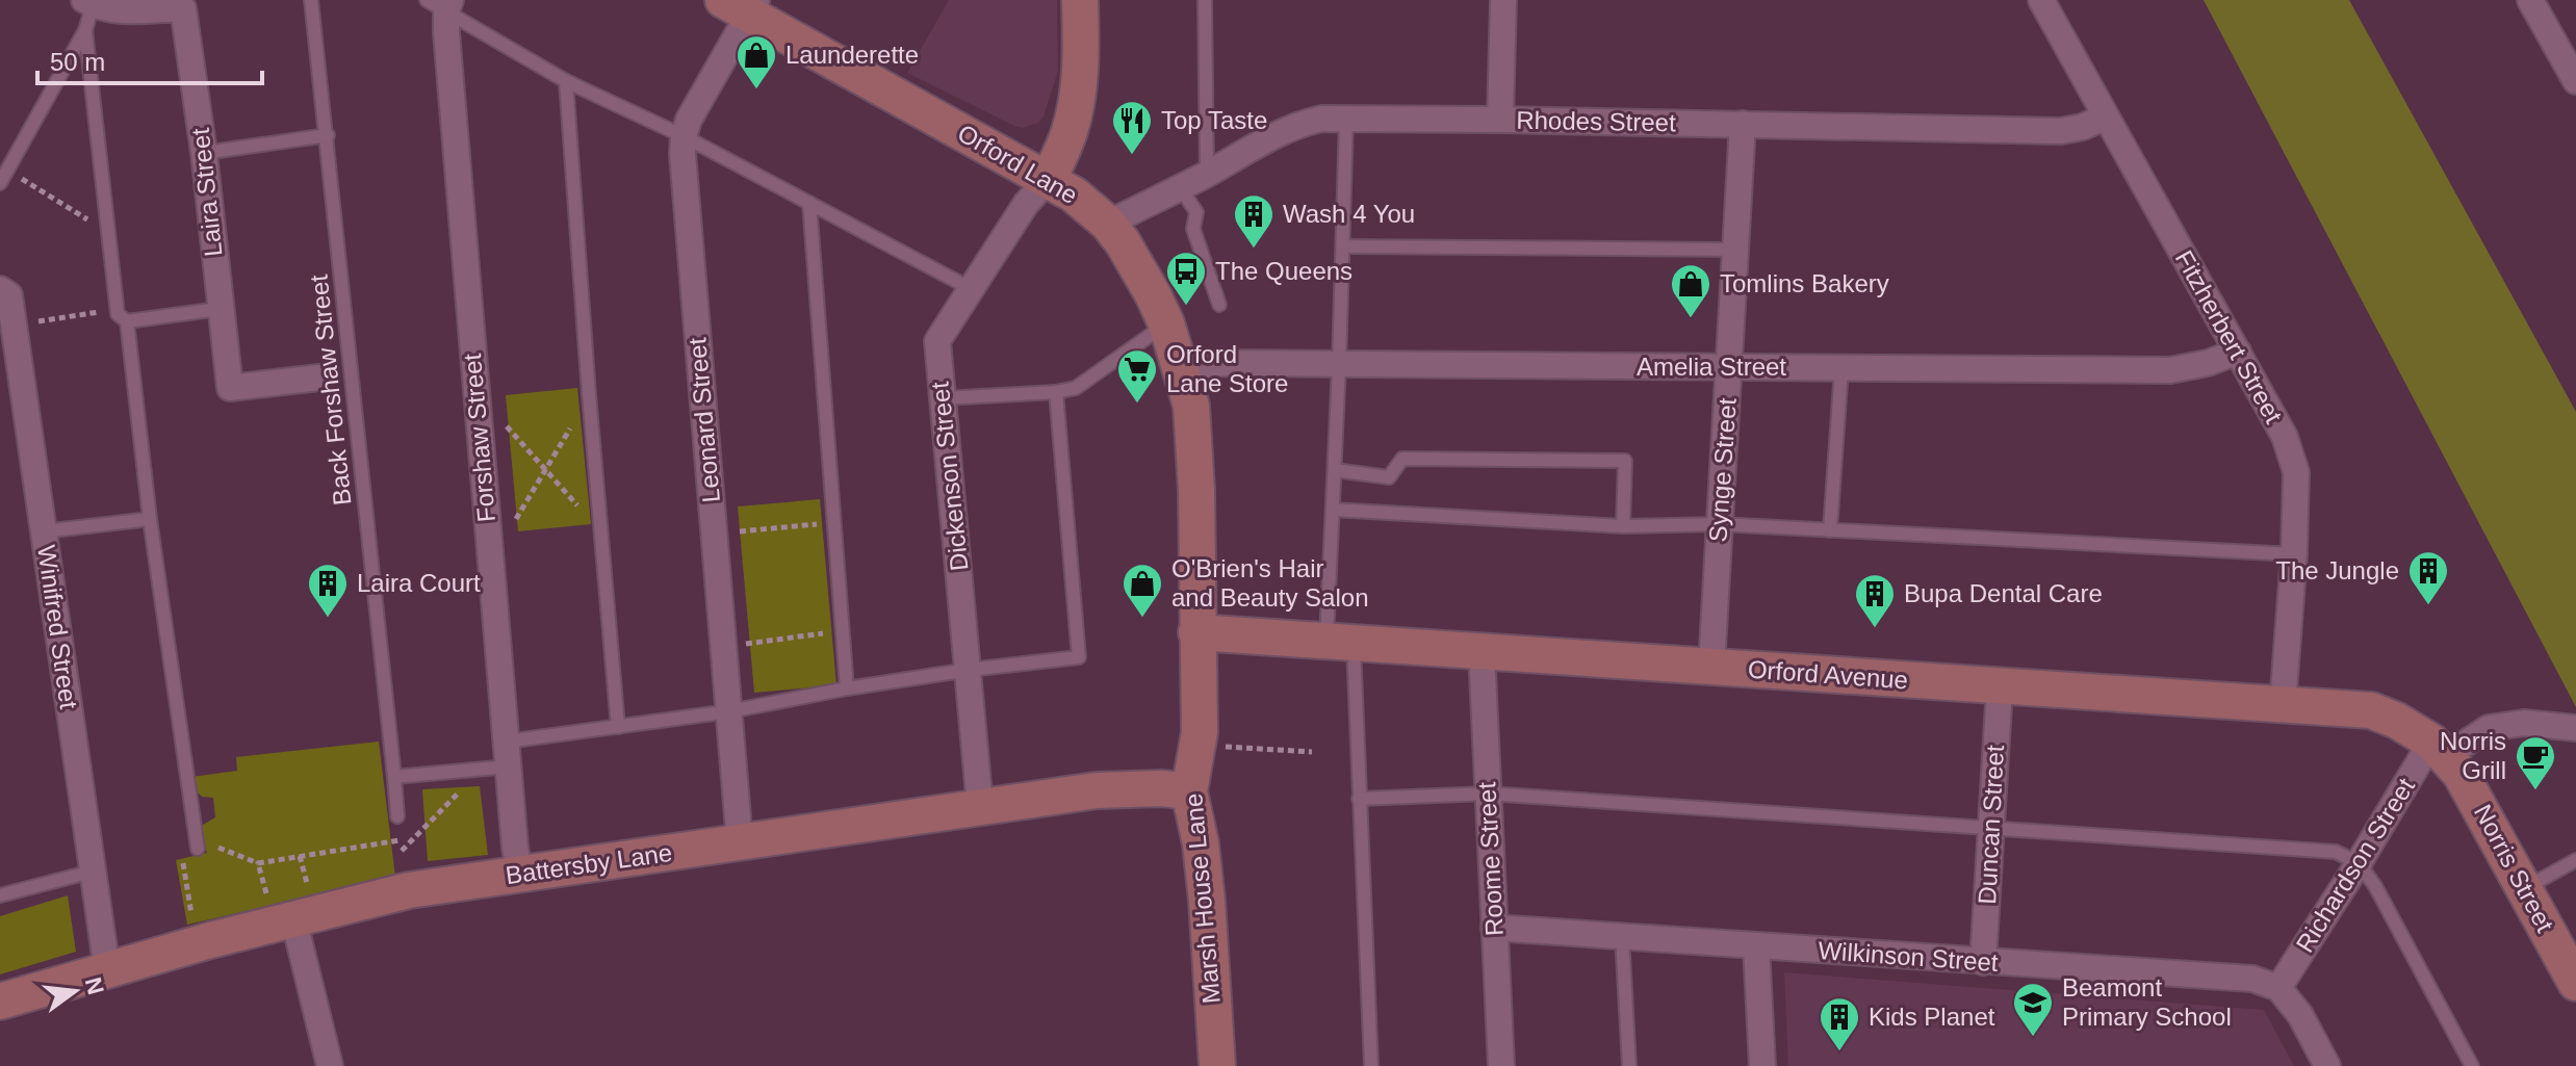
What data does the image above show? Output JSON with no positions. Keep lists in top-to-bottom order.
{
  "streets": {
    "street": [
      "Rhodes Street",
      "Orford Lane",
      "Laira Street",
      "Fitzherbert Street",
      "Amelia Street",
      "Leonard Street",
      "Forshaw Street",
      "Synge Street",
      "Dickenson Street",
      "Winifred Street",
      "Orford Avenue",
      "Duncan Street",
      "Roome Street",
      "Battersby Lane",
      "Richardson Street",
      "Norris Street",
      "Marsh House Lane",
      "Wilkinson Street"
    ],
    "lane": ["Back Forshaw Street"]
  },
  "crossings": [
    ["Rhodes Street", "Orford Lane"],
    ["Rhodes Street", "Fitzherbert Street"],
    ["Rhodes Street", "Synge Street"],
    ["Orford Lane", "Amelia Street"],
    ["Orford Lane", "Leonard Street"],
    ["Orford Lane", "Dickenson Street"],
    ["Orford Lane", "Orford Avenue"],
    ["Orford Lane", "Marsh House Lane"],
    ["Fitzherbert Street", "Amelia Street"],
    ["Fitzherbert Street", "Orford Avenue"],
    ["Amelia Street", "Synge Street"],
    ["Leonard Street", "Battersby Lane"],
    ["Forshaw Street", "Battersby Lane"],
    ["Synge Street", "Orford Avenue"],
    ["Dickenson Street", "Battersby Lane"],
    ["Winifred Street", "Battersby Lane"],
    ["Orford Avenue", "Duncan Street"],
    ["Orford Avenue", "Roome Street"],
    ["Orford Avenue", "Richardson Street"],
    ["Orford Avenue", "Norris Street"],
    ["Orford Avenue", "Marsh House Lane"],
    ["Duncan Street", "Wilkinson Street"],
    ["Roome Street", "Wilkinson Street"],
    ["Battersby Lane", "Marsh House Lane"],
    ["Richardson Street", "Norris Street"],
    ["Richardson Street", "Wilkinson Street"]
  ],
  "places": {
    "shop": ["Launderette", "Tomlins Bakery", "O'Brien's Hair and Beauty Salon"],
    "restaurant": ["Top Taste"],
    "building": [
      "Wash 4 You",
      "The Jungle",
      "Laira Court",
      "Bupa Dental Care",
      "Kids Planet"
    ],
    "bus stop": ["The Queens"],
    "supermarket": ["Orford Lane Store"],
    "cafe": ["Norris Grill"],
    "school or university": ["Beamont Primary School"]
  },
  "scale_bar": "50 m",
  "north": "right"
}
